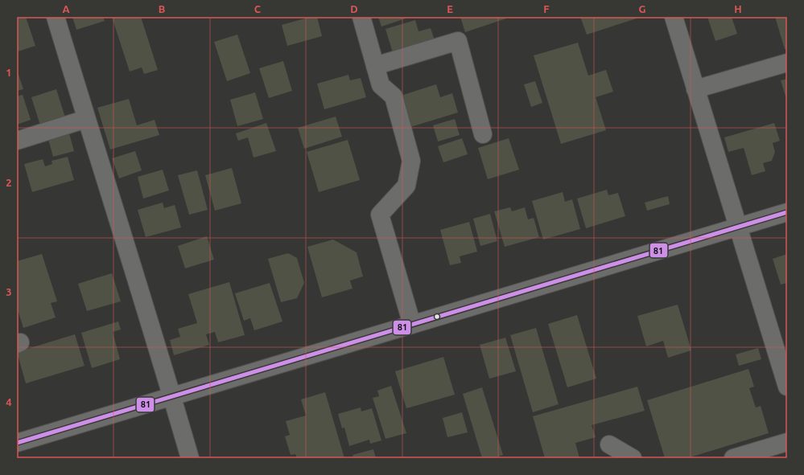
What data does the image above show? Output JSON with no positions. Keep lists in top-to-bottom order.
{
  "lines": ["transit line 81"],
  "grid": {
    "columns": [
      "A",
      "B",
      "C",
      "D",
      "E",
      "F",
      "G",
      "H"
    ],
    "rows": [
      "1",
      "2",
      "3",
      "4"
    ]
  }
}
